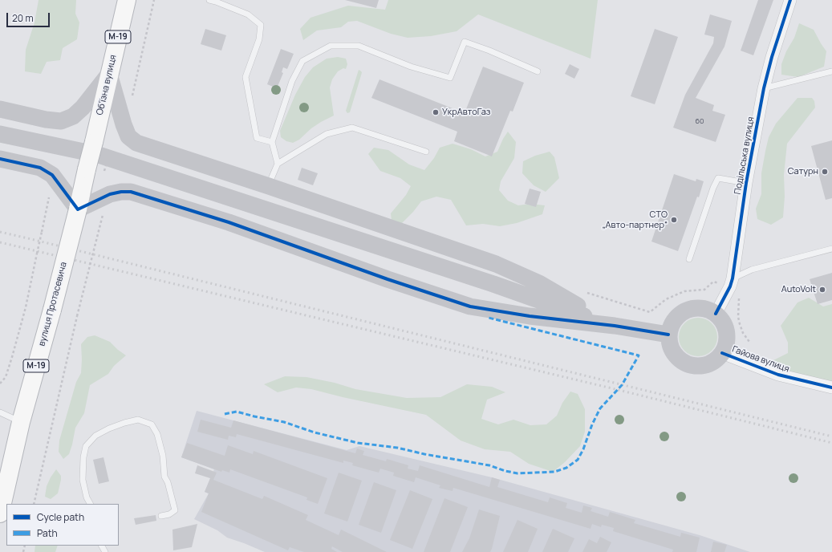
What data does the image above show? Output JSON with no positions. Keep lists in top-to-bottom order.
{
  "streets": {
    "highway": ["М-19", "Обʼїзна вулиця", "вулиця Протасевича"],
    "street": ["Подільська вулиця", "Гайова вулиця"]
  },
  "crossings": [
    ["Обʼїзна вулиця", "вулиця Протасевича"],
    ["Подільська вулиця", "Гайова вулиця"]
  ],
  "places": [
    "УкрАвтоГаз",
    "Сатурн",
    "СТО „Авто-партнер“",
    "AutoVolt"
  ],
  "house_numbers": ["60"],
  "legend": ["Cycle path", "Path"],
  "scale_bar": "20 m"
}
